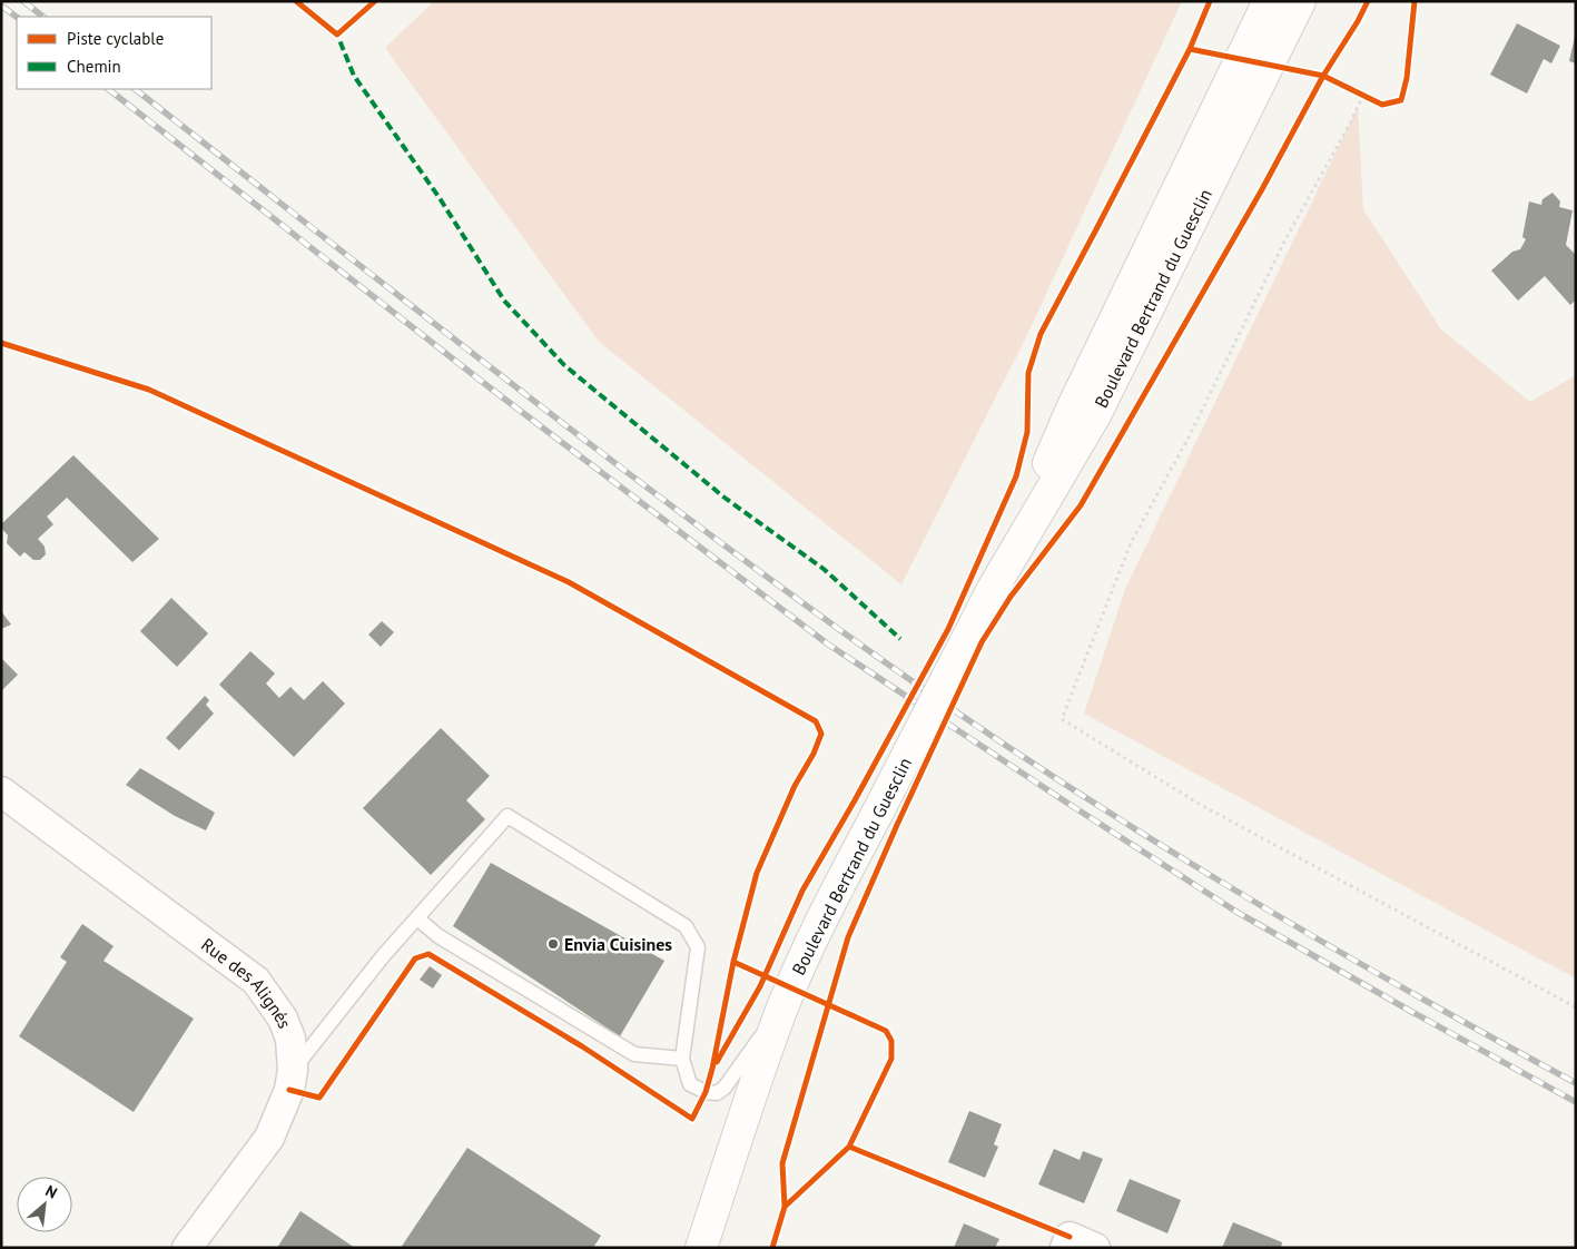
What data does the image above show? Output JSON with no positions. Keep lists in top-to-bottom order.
{
  "streets": {
    "main road": ["Boulevard Bertrand du Guesclin"],
    "street": ["Rue des Alignés"]
  },
  "places": ["Envia Cuisines"],
  "legend": ["Piste cyclable", "Chemin"],
  "north": "top right"
}
